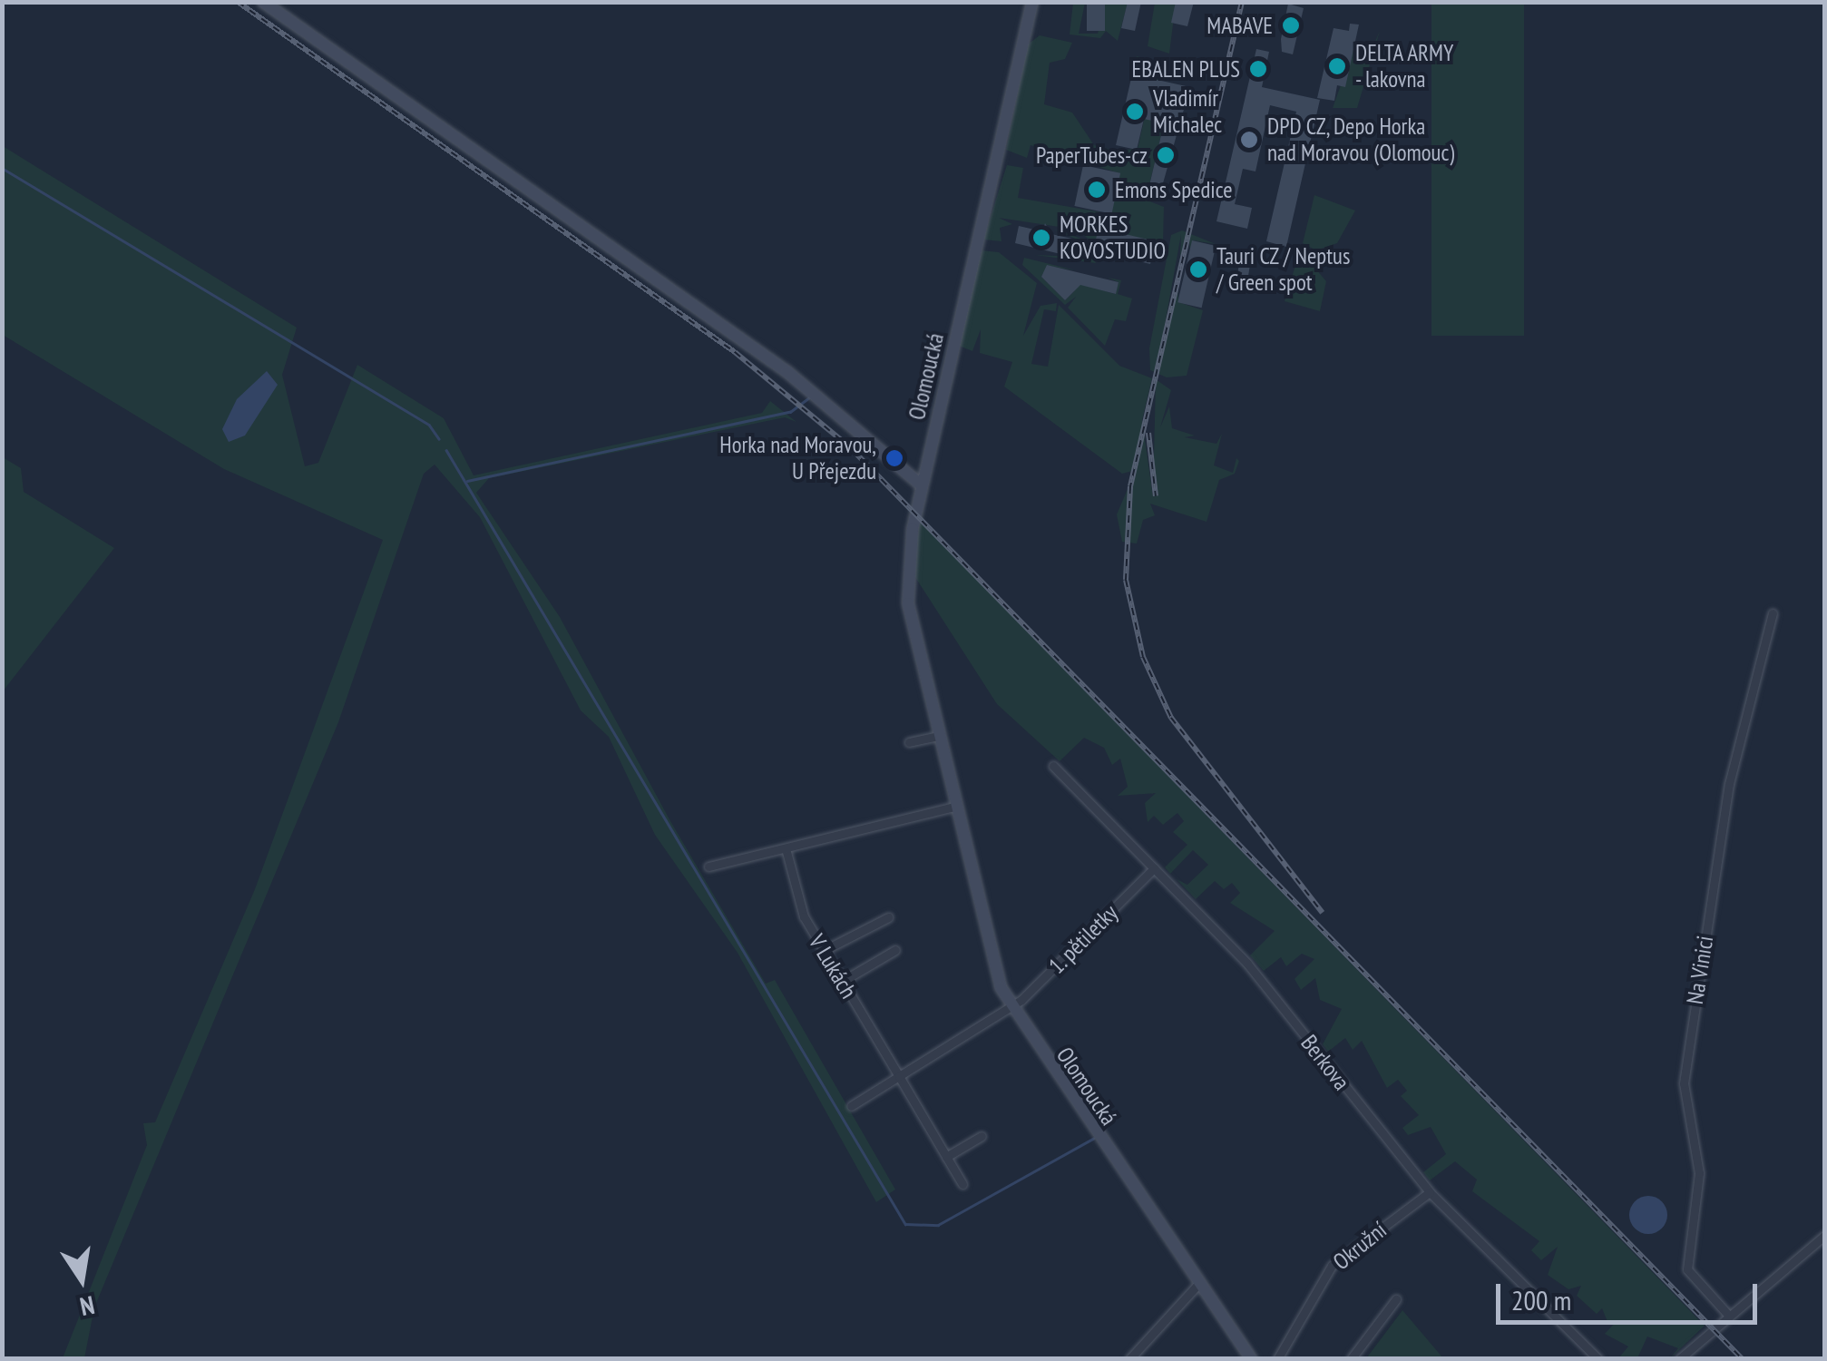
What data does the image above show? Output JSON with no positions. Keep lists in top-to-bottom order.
{
  "streets": {
    "street": [
      "Olomoucká",
      "1. pětiletky",
      "V Lukách",
      "Na Vinici",
      "Berkova",
      "Okružní"
    ]
  },
  "crossings": [
    ["Olomoucká", "1. pětiletky"],
    ["1. pětiletky", "Berkova"],
    ["Berkova", "Okružní"]
  ],
  "places": [
    "MABAVE",
    "DELTA ARMY - lakovna",
    "EBALEN PLUS",
    "Vladimír Michalec",
    "DPD CZ, Depo Horka nad Moravou (Olomouc)",
    "PaperTubes-cz",
    "Emons Spedice",
    "MORKES KOVOSTUDIO",
    "Tauri CZ / Neptus / Green spot",
    "Horka nad Moravou, U Přejezdu"
  ],
  "scale_bar": "200 m",
  "north": "bottom"
}
